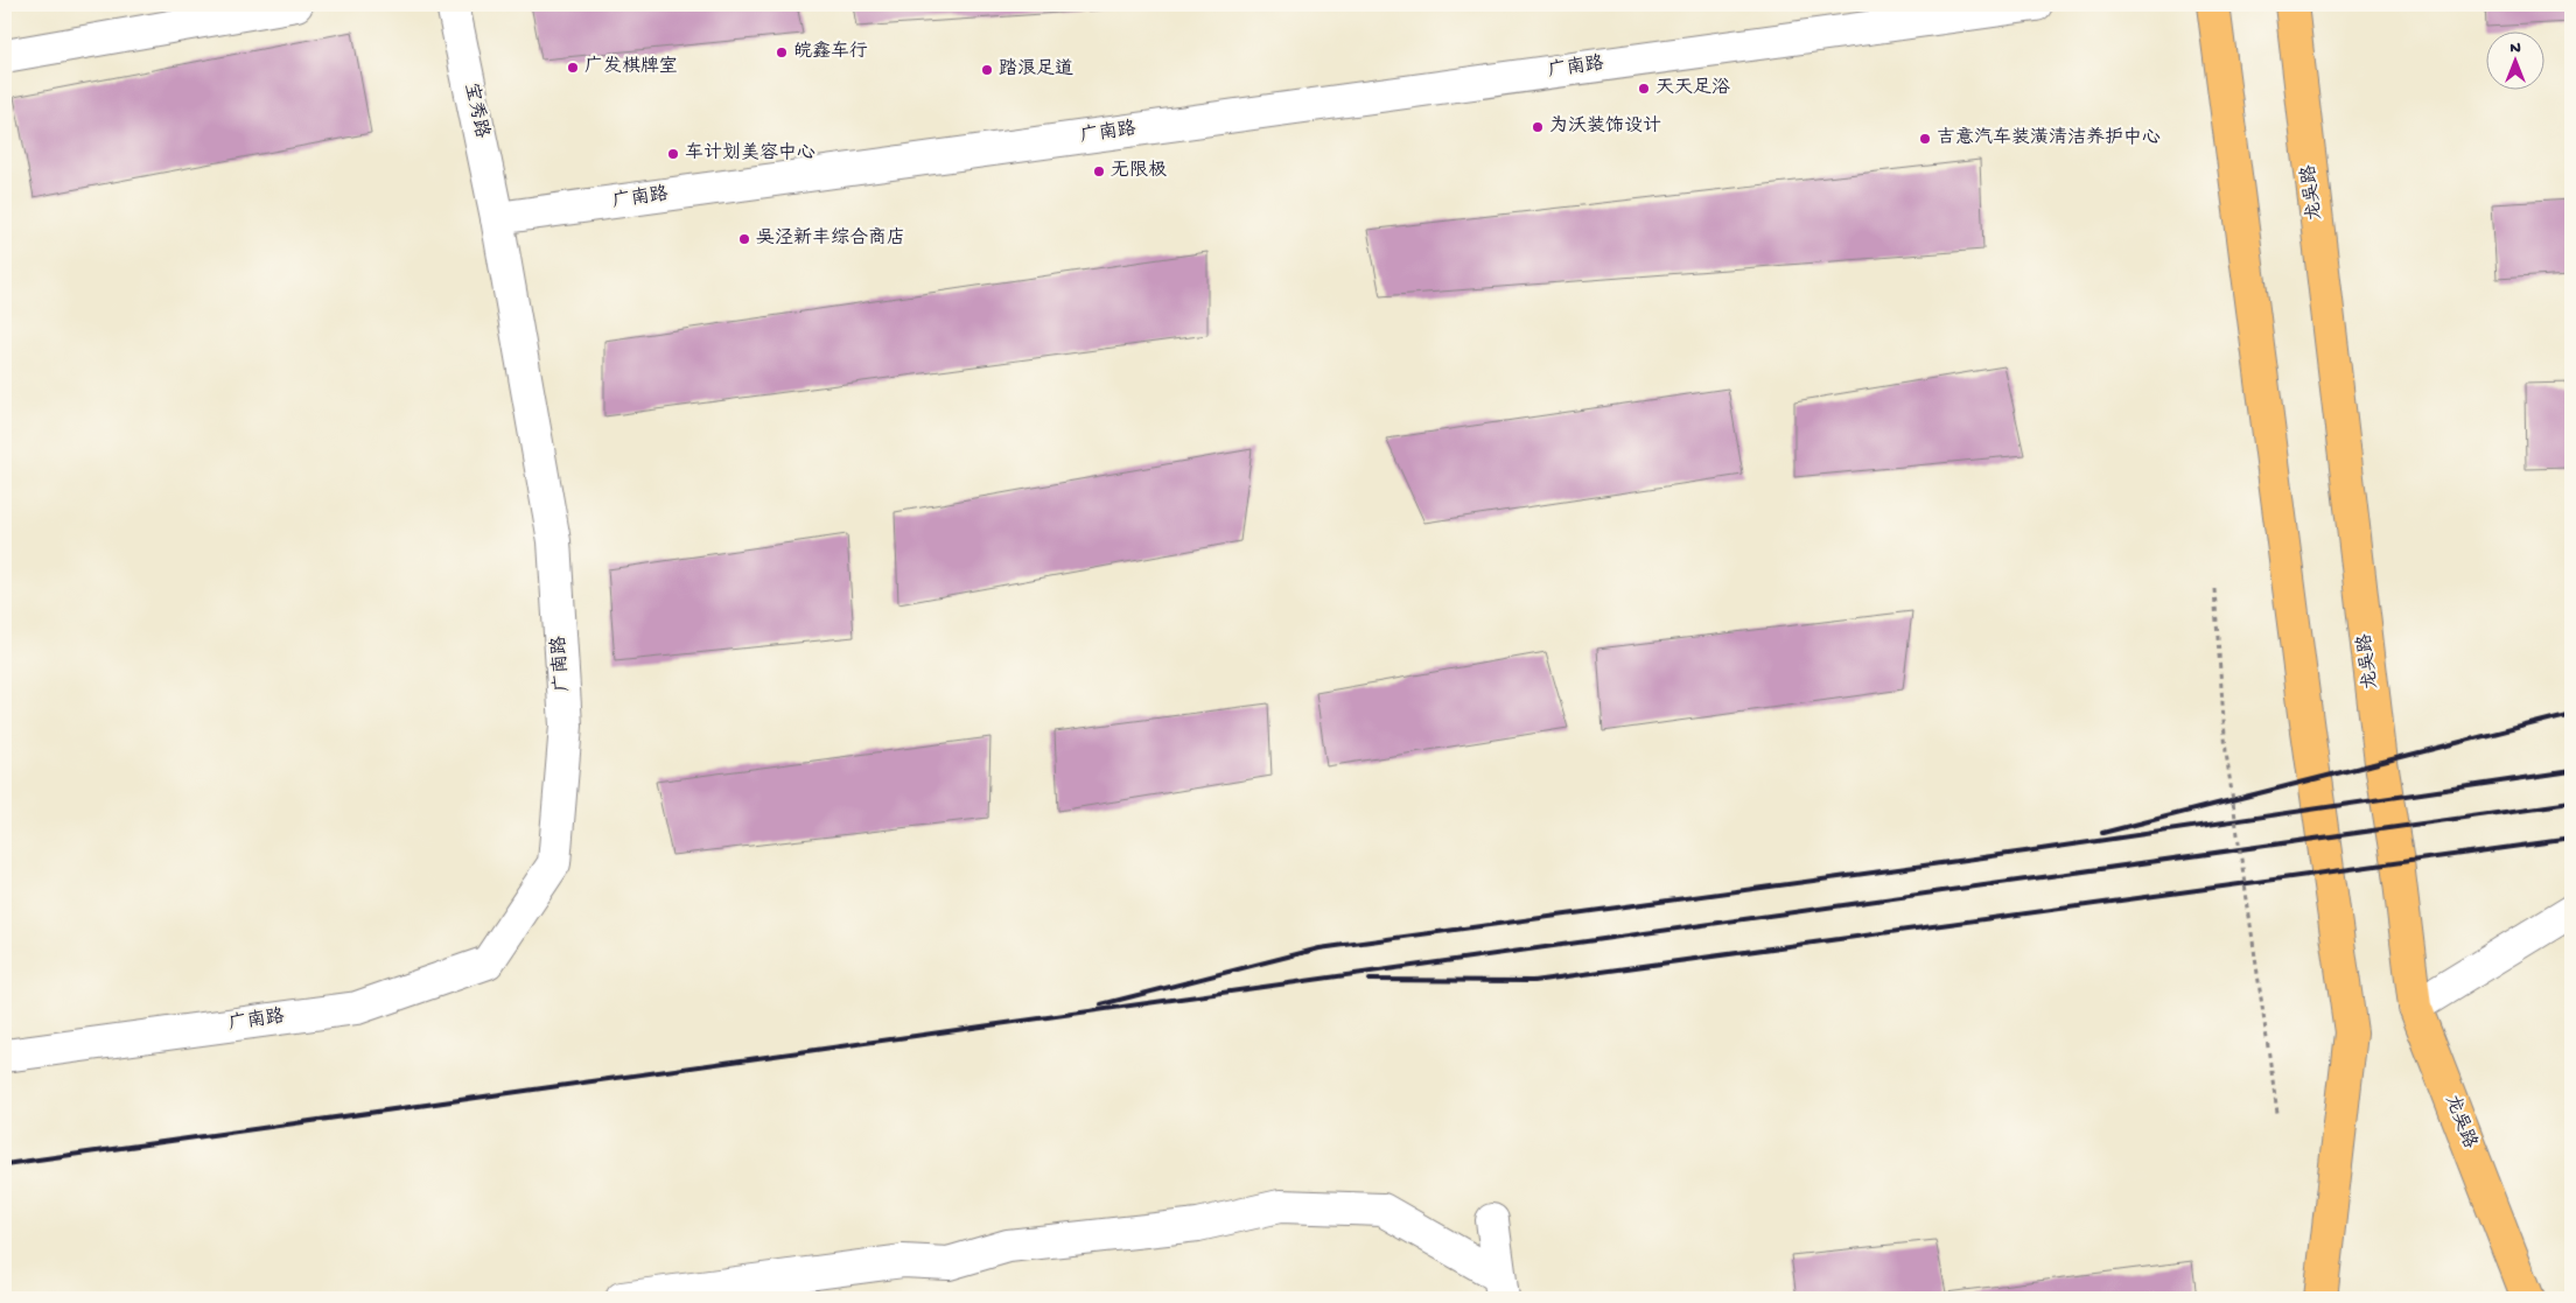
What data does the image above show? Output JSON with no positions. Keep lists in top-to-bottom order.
{
  "streets": {
    "main road": ["龙吴路"],
    "street": ["广南路", "宝秀路"]
  },
  "crossings": [
    ["广南路", "宝秀路"]
  ],
  "places": [
    "皖鑫车行",
    "广发棋牌室",
    "踏浪足道",
    "天天足浴",
    "为沃装饰设计",
    "吉意汽车装潢清洁养护中心",
    "车计划美容中心",
    "无限极",
    "吴泾新丰综合商店"
  ],
  "north": "top"
}
